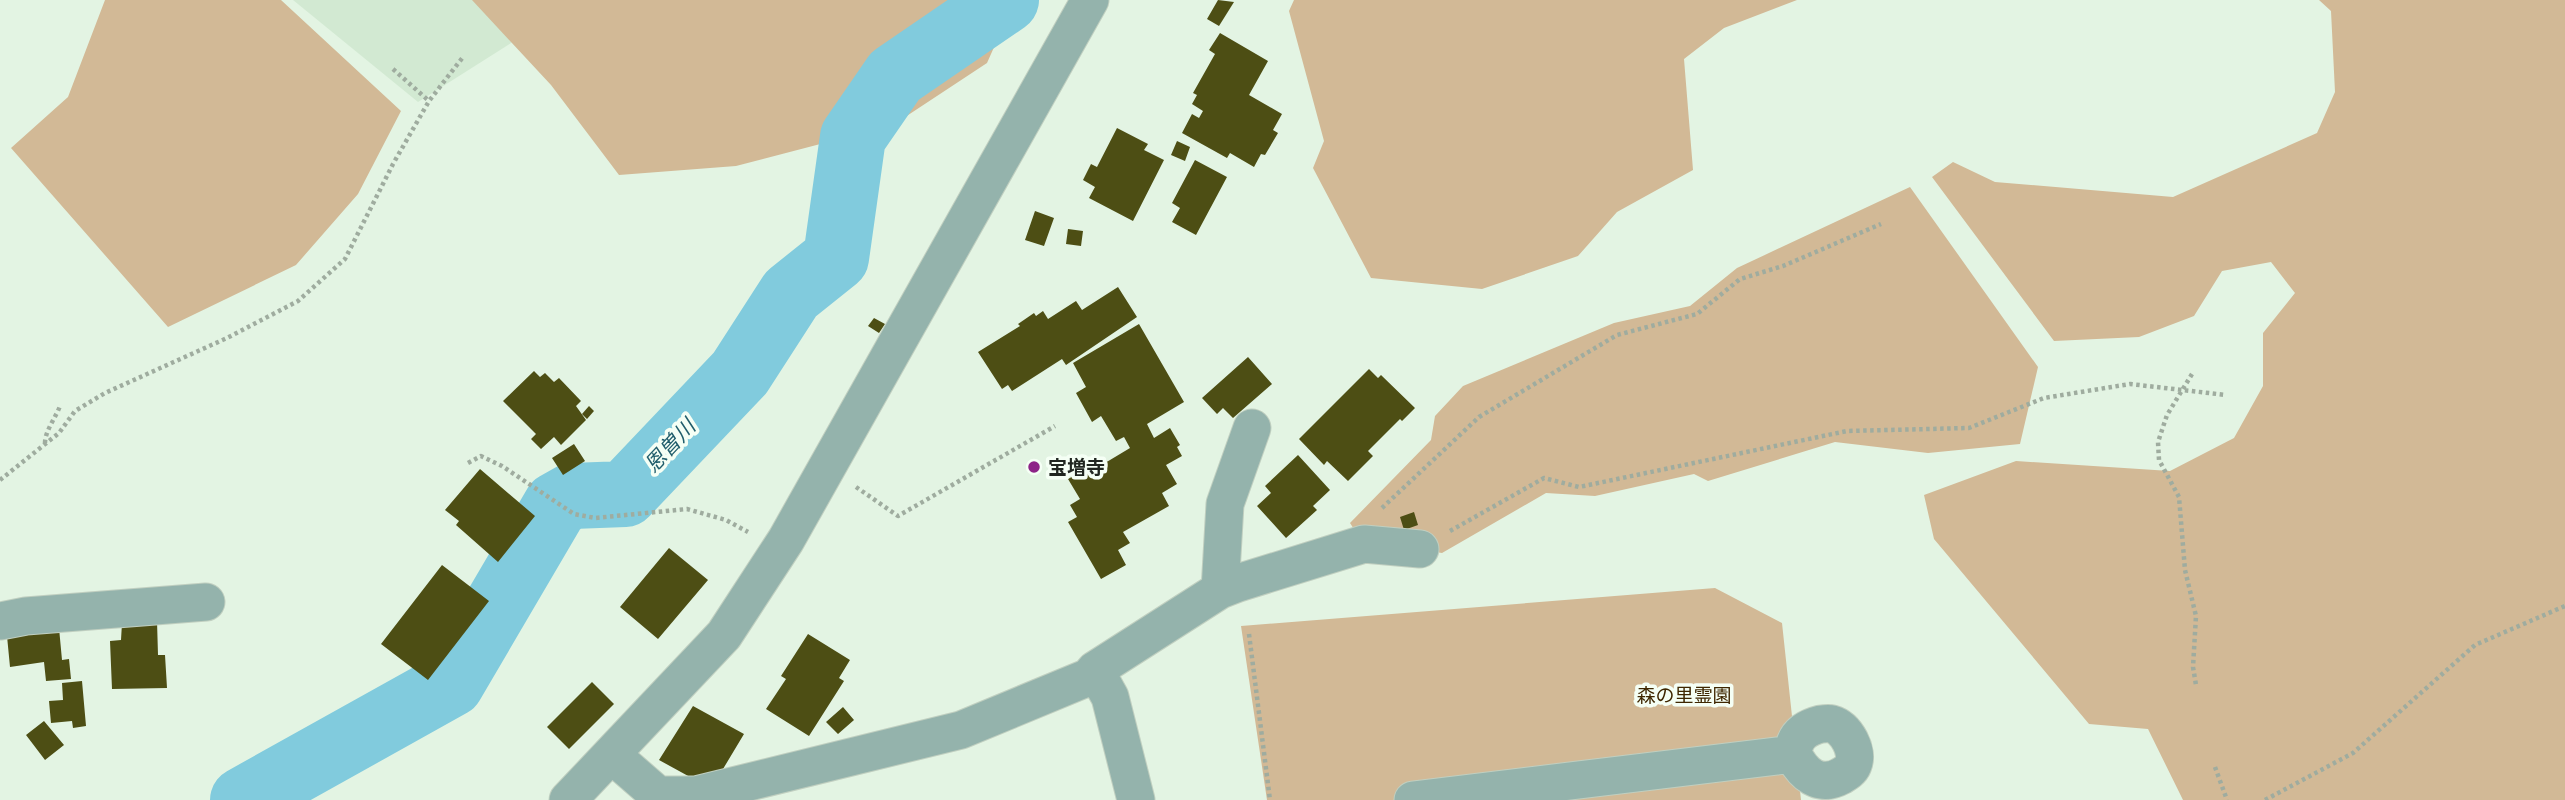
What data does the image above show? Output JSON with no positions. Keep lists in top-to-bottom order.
{
  "water": ["恩曽川"],
  "parks": ["森の里霊園"],
  "places": ["宝増寺"]
}
